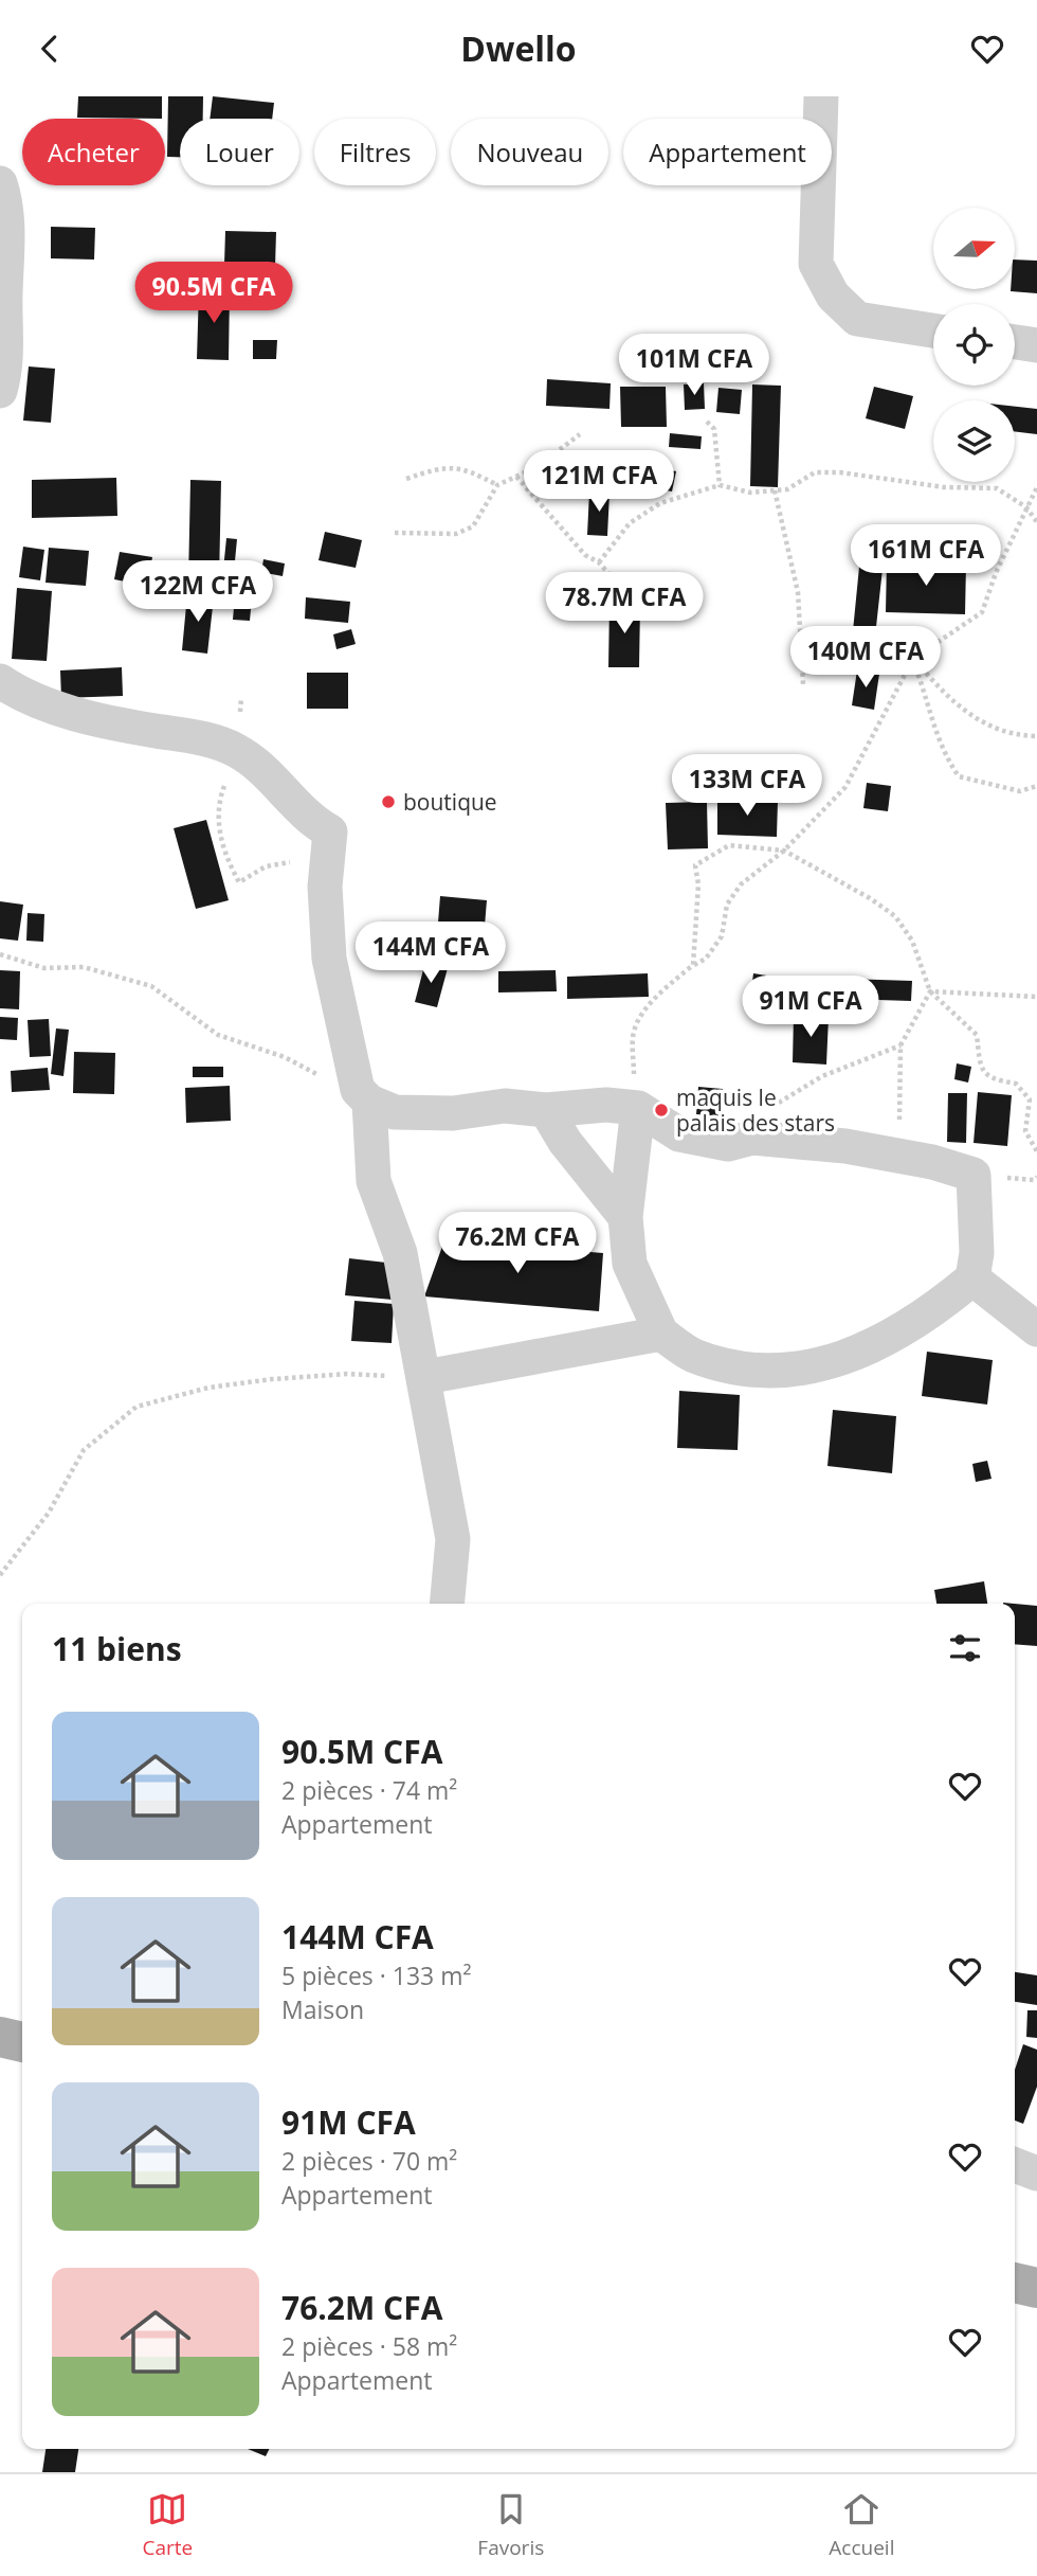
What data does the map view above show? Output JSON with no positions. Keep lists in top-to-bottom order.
{
  "places": ["boutique", "maquis le palais des stars"],
  "north": "right",
  "page": {
    "header": "Dwello",
    "chip": [
      "Acheter",
      "Louer",
      "Filtres",
      "Nouveau",
      "Appartement"
    ],
    "price": [
      "90.5M CFA",
      "101M CFA",
      "121M CFA",
      "161M CFA",
      "122M CFA",
      "78.7M CFA",
      "140M CFA",
      "133M CFA",
      "144M CFA",
      "91M CFA",
      "76.2M CFA"
    ],
    "heading": "11 biens",
    "list": [
      {
        "name": "90.5M CFA",
        "note": "2 pièces · 74 m² · Appartement"
      },
      {
        "name": "144M CFA",
        "note": "5 pièces · 133 m² · Maison"
      },
      {
        "name": "91M CFA",
        "note": "2 pièces · 70 m² · Appartement"
      },
      {
        "name": "76.2M CFA",
        "note": "2 pièces · 58 m² · Appartement"
      }
    ],
    "tabs": ["Carte", "Favoris", "Accueil"]
  }
}
